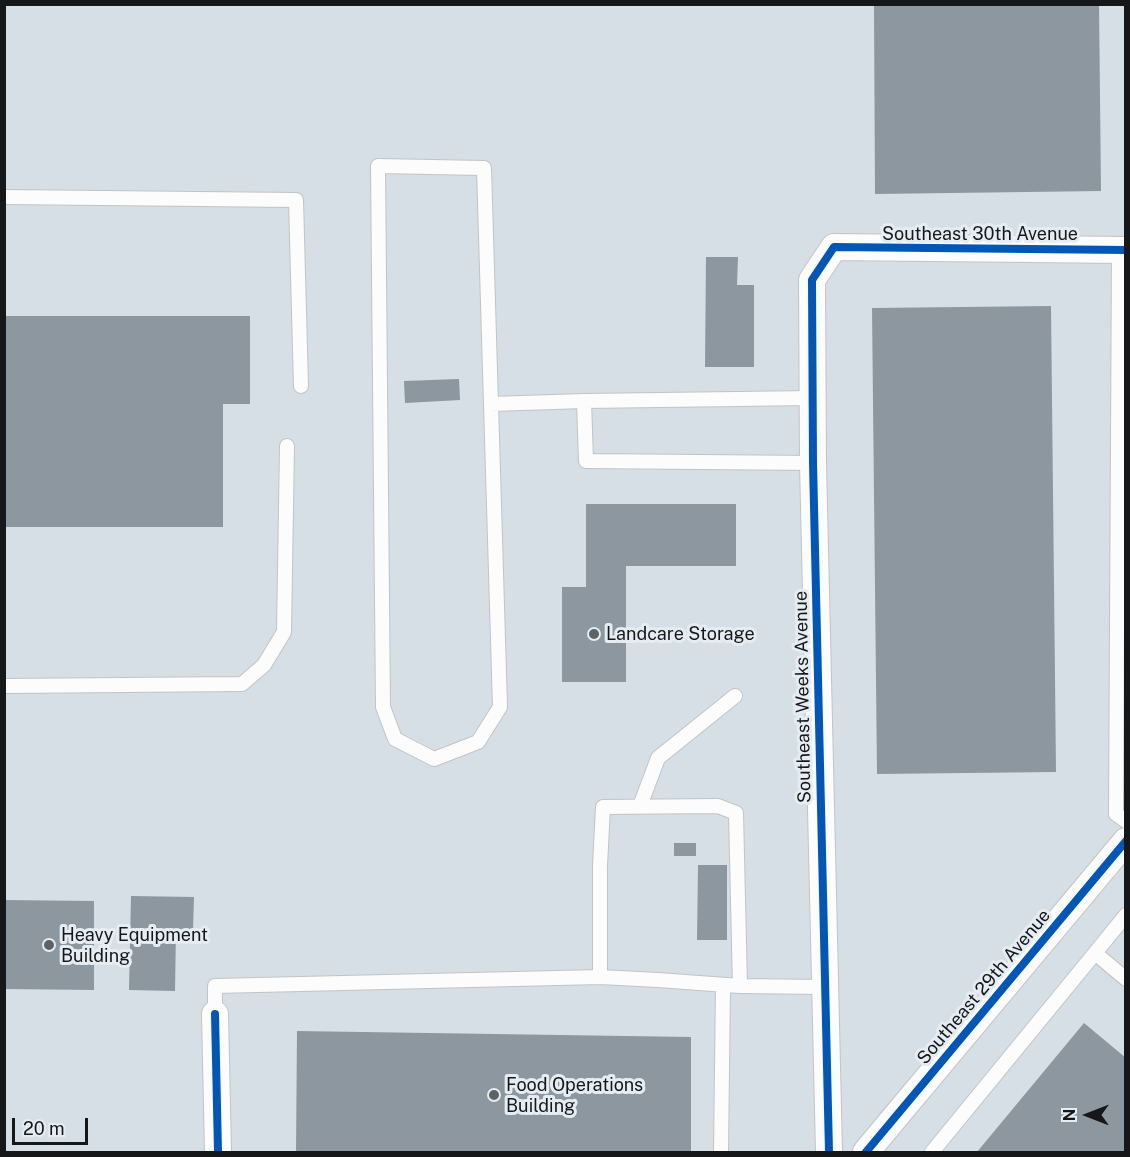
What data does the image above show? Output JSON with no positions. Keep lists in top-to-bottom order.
{
  "streets": {
    "street": ["Southeast 30th Avenue", "Southeast Weeks Avenue", "Southeast 29th Avenue"]
  },
  "crossings": [
    ["Southeast 30th Avenue", "Southeast Weeks Avenue"]
  ],
  "places": ["Landcare Storage", "Heavy Equipment Building", "Food Operations Building"],
  "scale_bar": "20 m",
  "north": "left"
}
